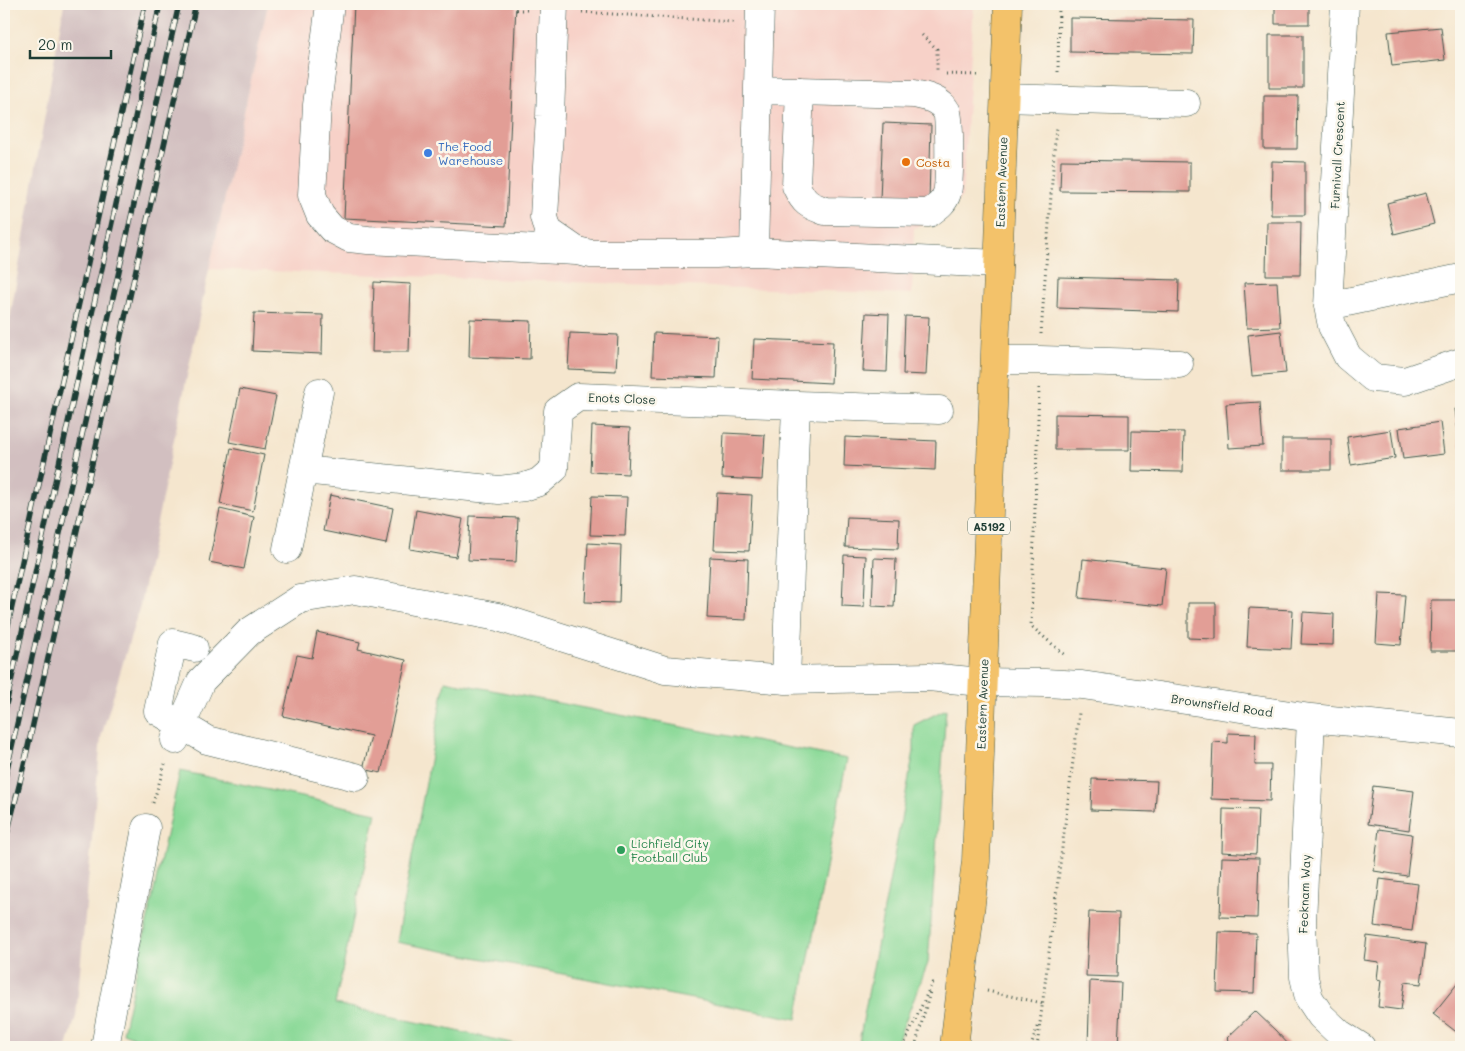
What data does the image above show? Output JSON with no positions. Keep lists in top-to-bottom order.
{
  "streets": {
    "highway": ["Eastern Avenue", "A5192"],
    "street": [
      "Furnivall Crescent",
      "Enots Close",
      "Brownsfield Road",
      "Fecknam Way"
    ]
  },
  "crossings": [
    ["Eastern Avenue", "Brownsfield Road"],
    ["Brownsfield Road", "Fecknam Way"]
  ],
  "places": ["The Food Warehouse", "Costa", "Lichfield City Football Club"],
  "scale_bar": "20 m"
}
